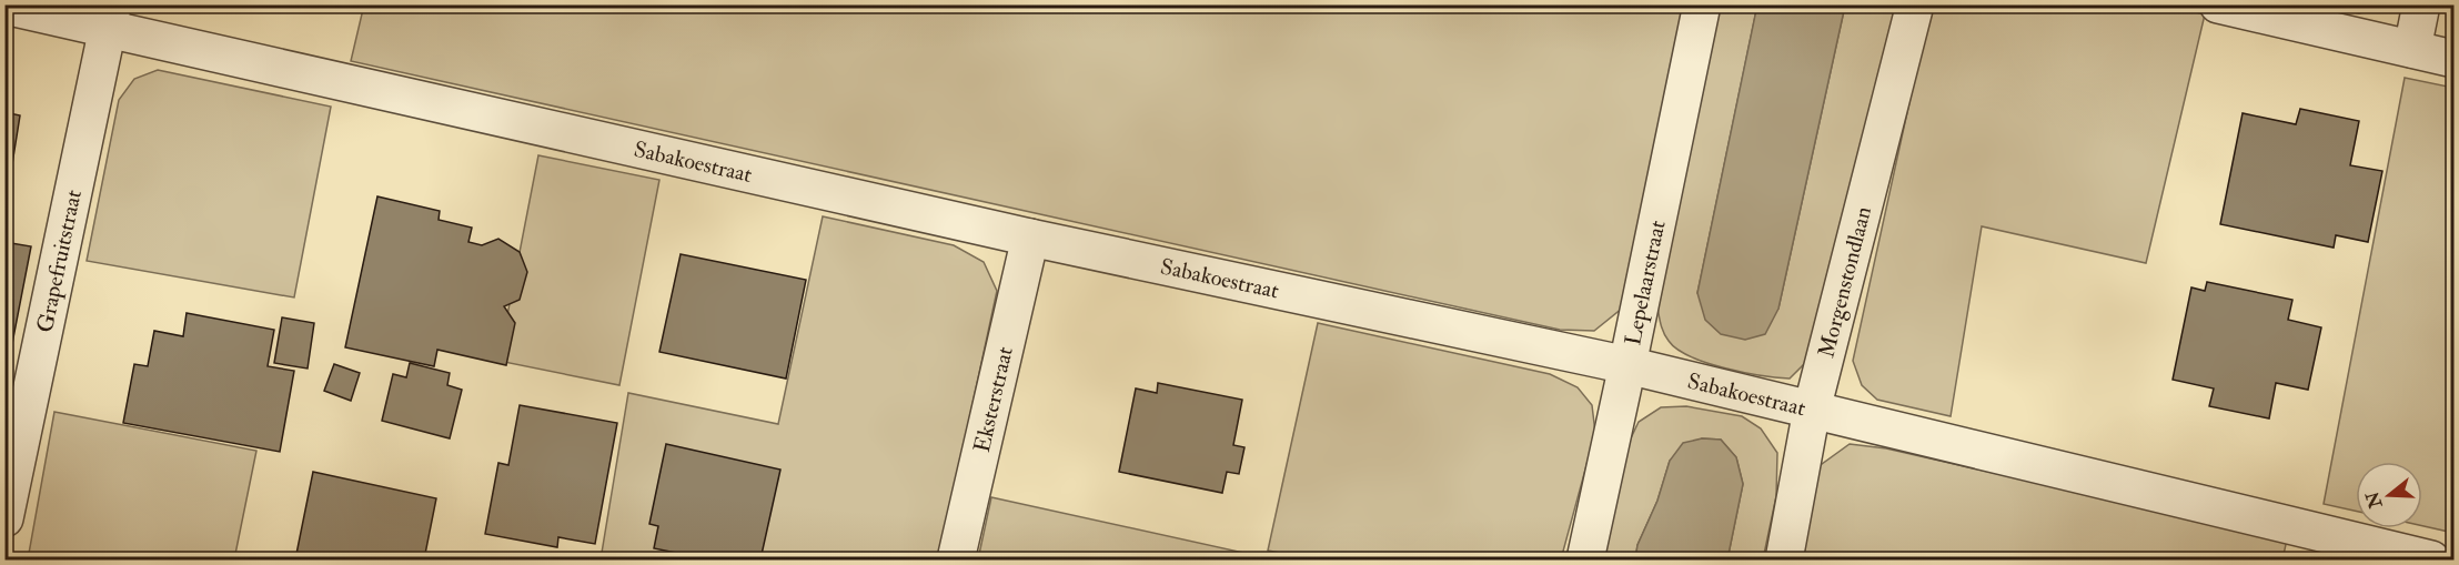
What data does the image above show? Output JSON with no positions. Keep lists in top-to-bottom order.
{
  "streets": {
    "street": [
      "Sabakoestraat",
      "Grapefruitstraat",
      "Morgenstondlaan",
      "Lepelaarstraat",
      "Eksterstraat"
    ]
  },
  "crossings": [
    ["Sabakoestraat", "Grapefruitstraat"],
    ["Sabakoestraat", "Morgenstondlaan"],
    ["Sabakoestraat", "Lepelaarstraat"],
    ["Sabakoestraat", "Eksterstraat"]
  ],
  "north": "left"
}
